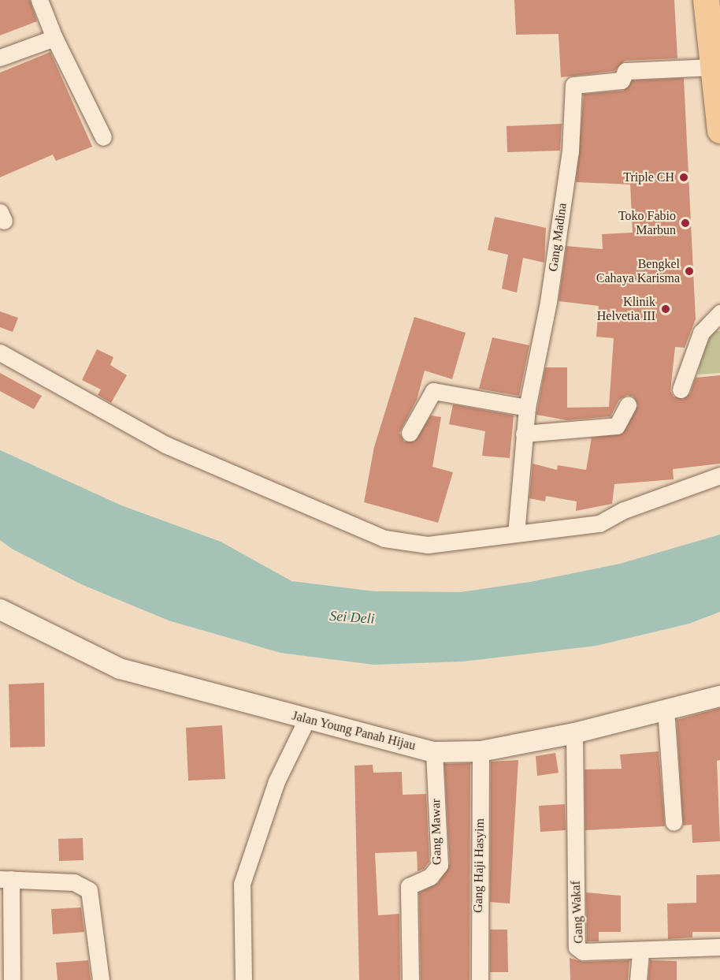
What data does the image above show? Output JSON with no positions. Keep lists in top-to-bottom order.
{
  "streets": {
    "street": [
      "Gang Madina",
      "Jalan Young Panah Hijau",
      "Gang Mawar",
      "Gang Haji Hasyim",
      "Gang Wakaf"
    ]
  },
  "crossings": [
    ["Jalan Young Panah Hijau", "Gang Mawar"],
    ["Jalan Young Panah Hijau", "Gang Haji Hasyim"],
    ["Jalan Young Panah Hijau", "Gang Wakaf"]
  ],
  "water": ["Sei Deli"],
  "places": [
    "Triple CH",
    "Toko Fabio Marbun",
    "Bengkel Cahaya Karisma",
    "Klinik Helvetia III"
  ]
}
